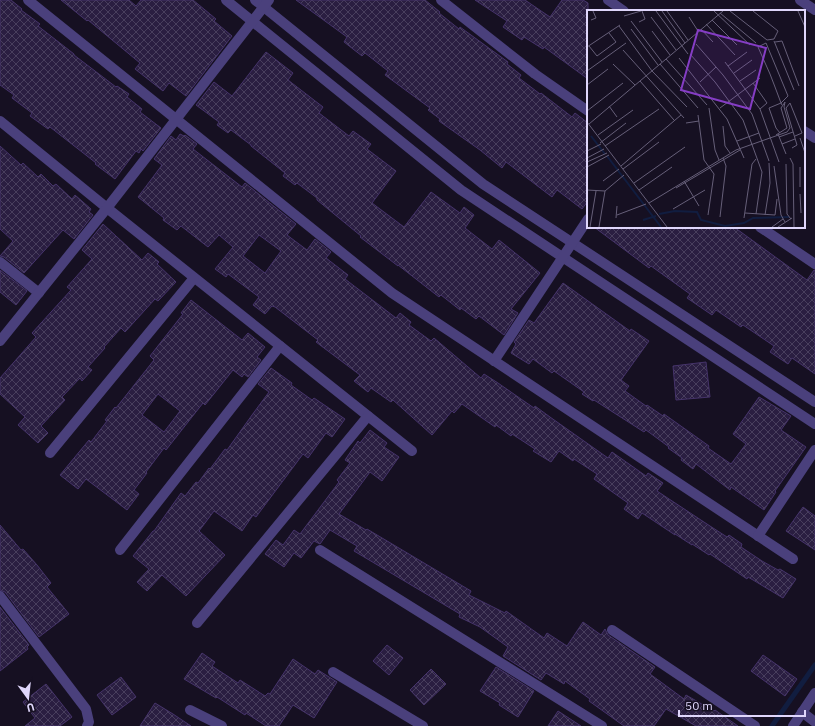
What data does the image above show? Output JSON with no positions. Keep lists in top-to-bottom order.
{
  "scale_bar": "50 m",
  "north": "bottom"
}
